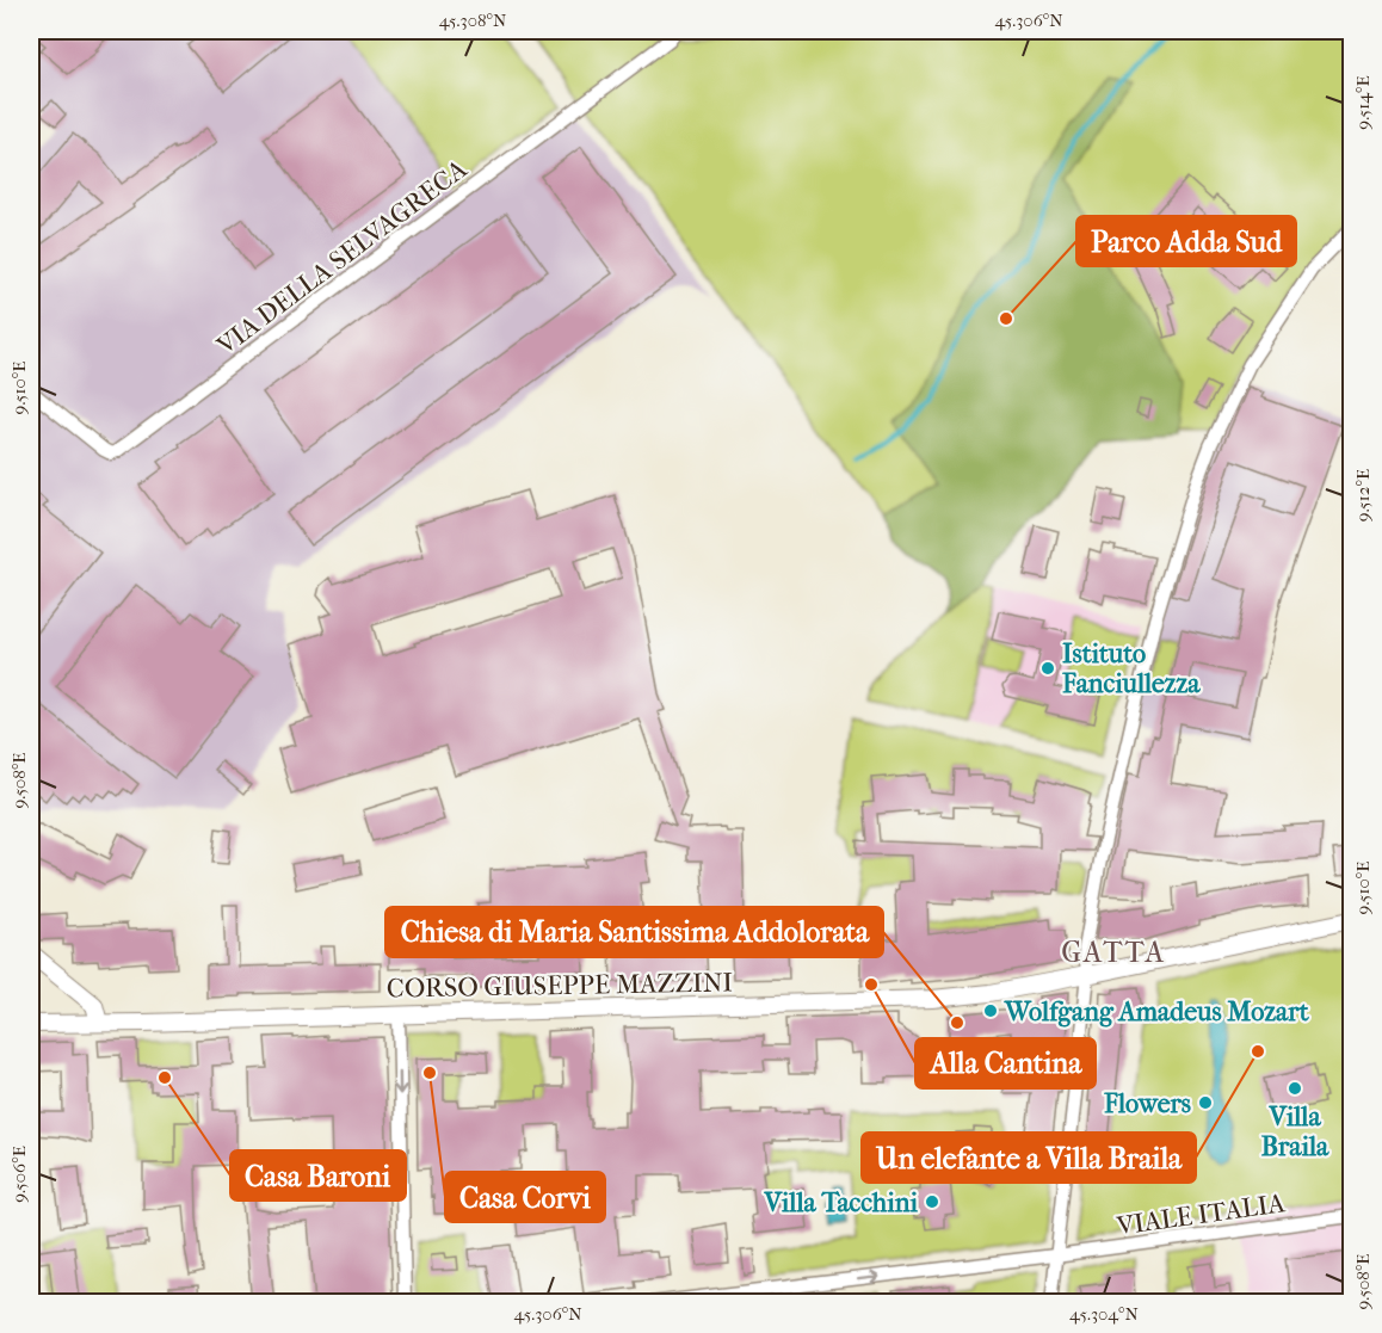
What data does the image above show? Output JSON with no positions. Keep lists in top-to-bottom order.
{
  "streets": {
    "street": ["VIA DELLA SELVAGRECA", "CORSO GIUSEPPE MAZZINI", "VIALE ITALIA"]
  },
  "one_way": ["VIALE ITALIA"],
  "districts": ["GATTA"],
  "places": [
    "Parco Adda Sud",
    "Istituto Fanciullezza",
    "Alla Cantina",
    "Wolfgang Amadeus Mozart",
    "Chiesa di Maria Santissima Addolorata",
    "Un elefante a Villa Braila",
    "Casa Corvi",
    "Casa Baroni",
    "Villa Braila",
    "Flowers",
    "Villa Tacchini"
  ],
  "coordinates": [
    "45.308°N",
    "45.306°N",
    "9.514°E",
    "9.510°E",
    "9.512°E",
    "9.508°E",
    "9.506°E",
    "45.304°N"
  ]
}
